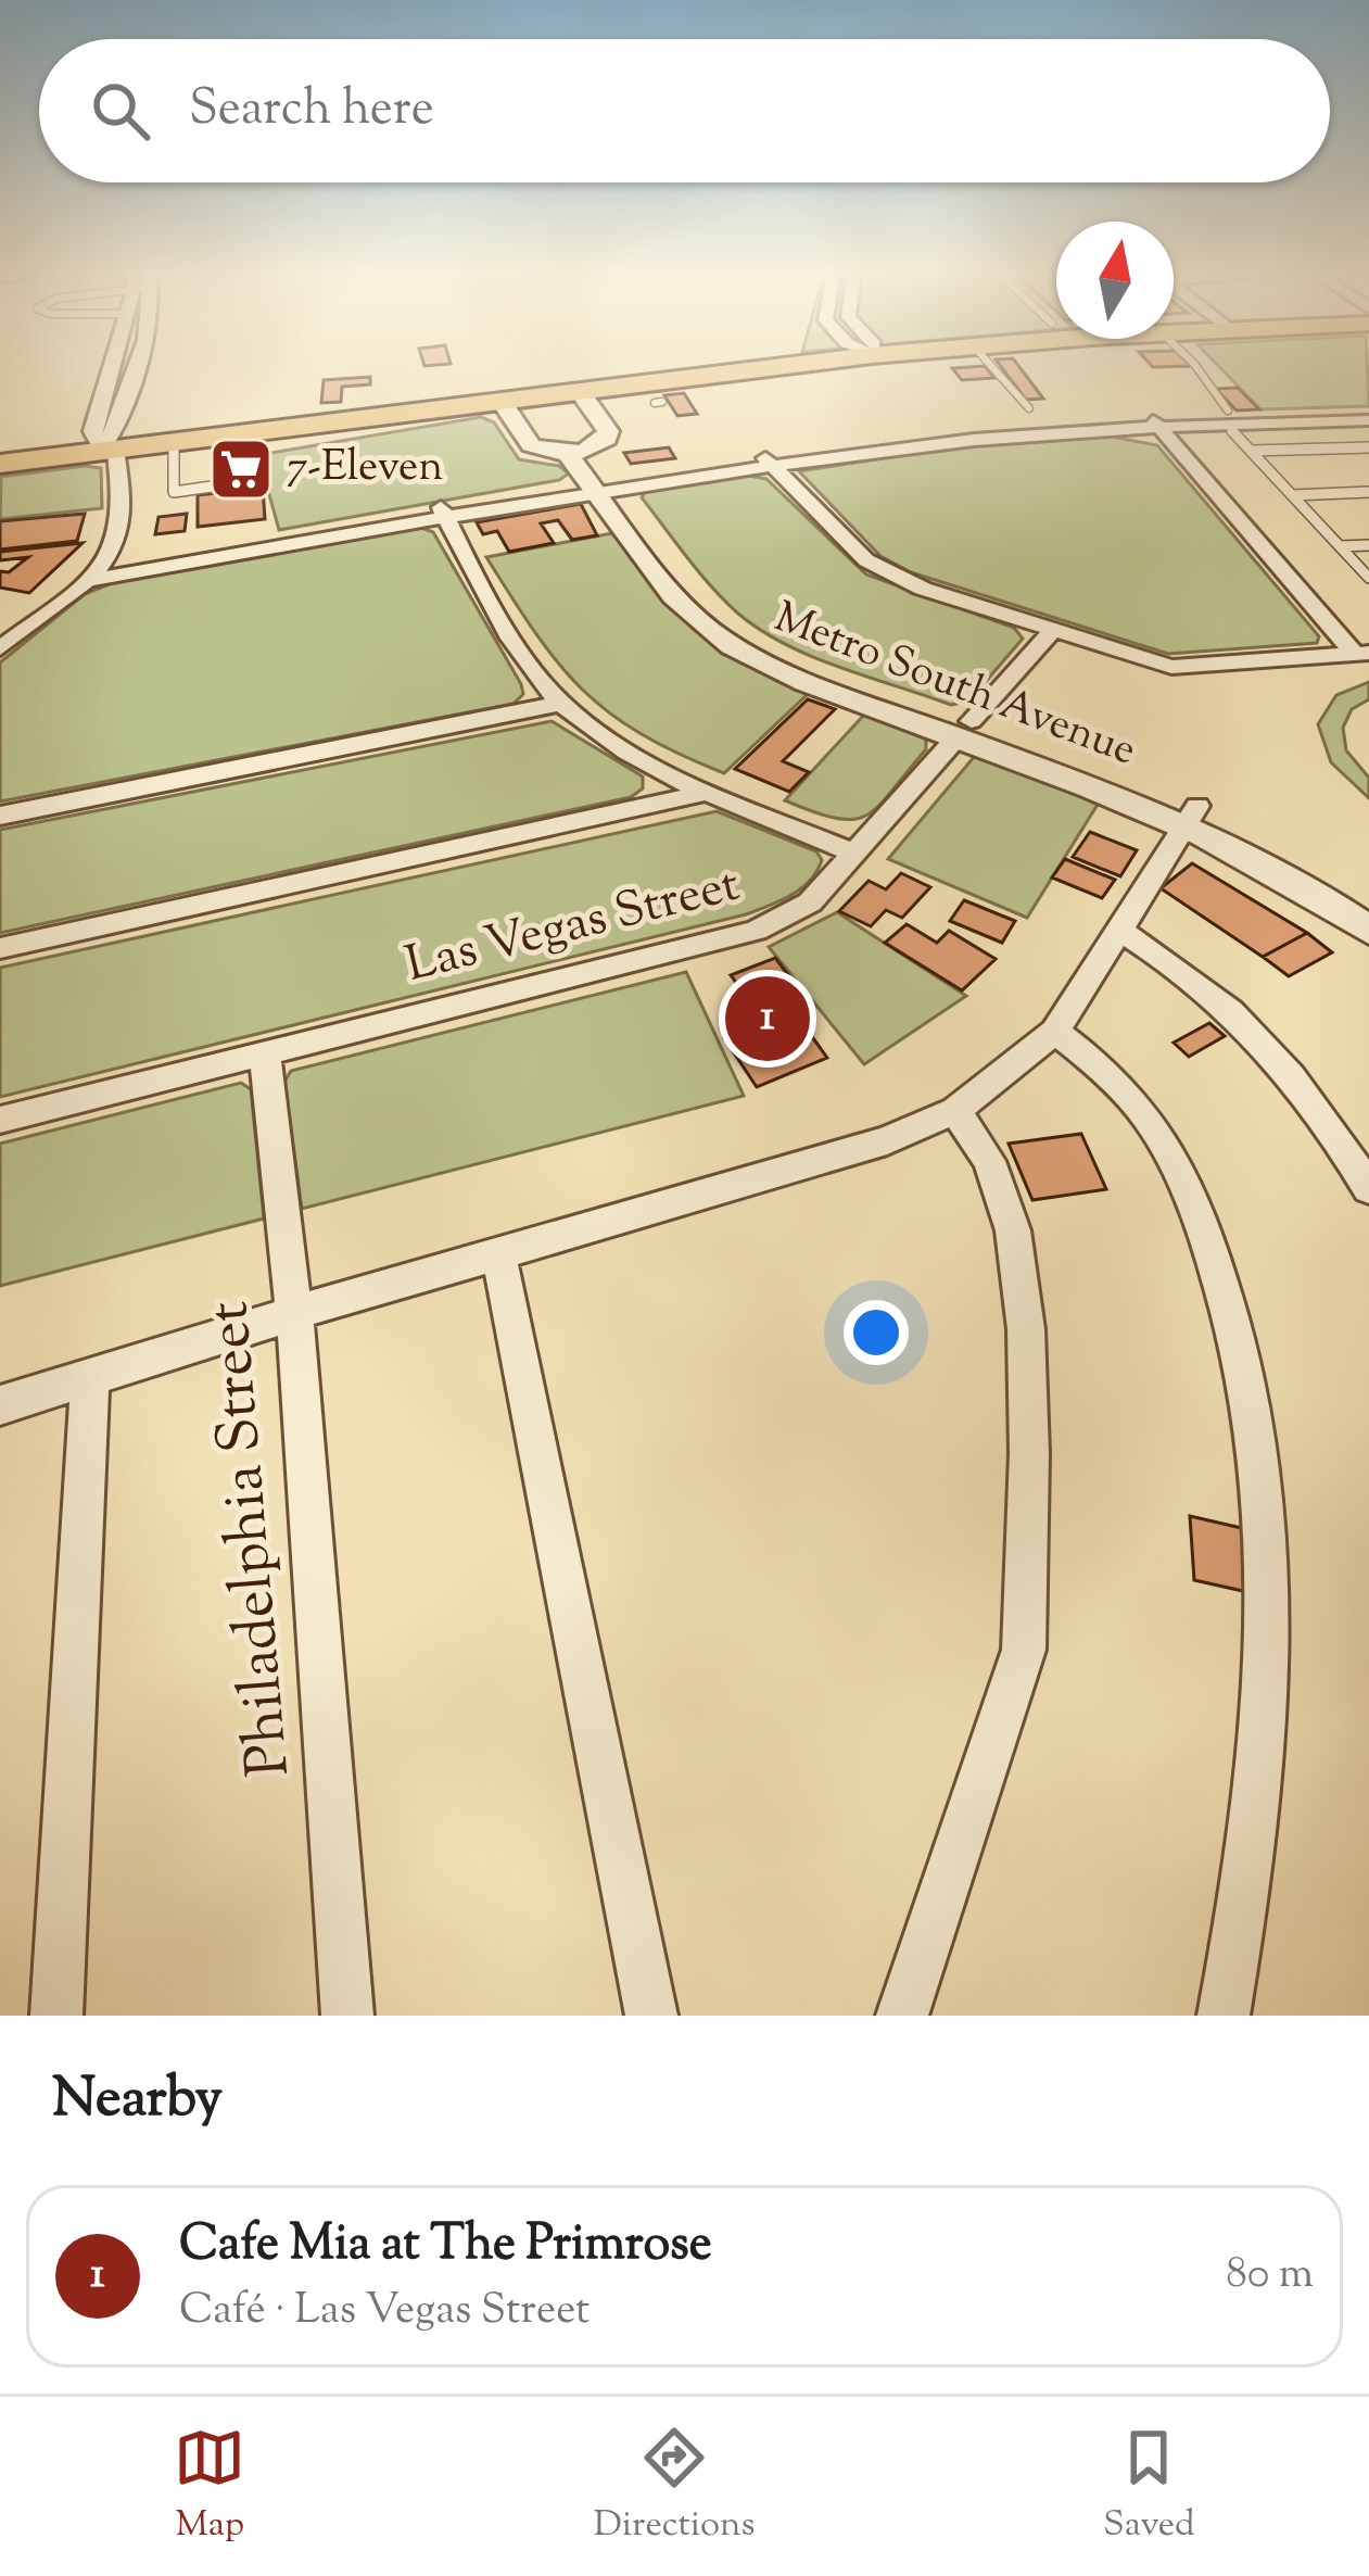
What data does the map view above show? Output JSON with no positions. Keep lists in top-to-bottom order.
{
  "streets": {
    "street": ["Metro South Avenue", "Las Vegas Street", "Philadelphia Street"]
  },
  "crossings": [
    ["Metro South Avenue", "Las Vegas Street"],
    ["Las Vegas Street", "Philadelphia Street"]
  ],
  "places": {
    "supermarket": ["7-Eleven"]
  },
  "north": "top",
  "page": {
    "search": "Search here",
    "pins": "1",
    "heading": "Nearby",
    "list": [
      {
        "mark": "1",
        "name": "Cafe Mia at The Primrose",
        "note": "Café · Las Vegas Street",
        "value": "80 m"
      }
    ],
    "nav": ["Map", "Directions", "Saved"]
  }
}
